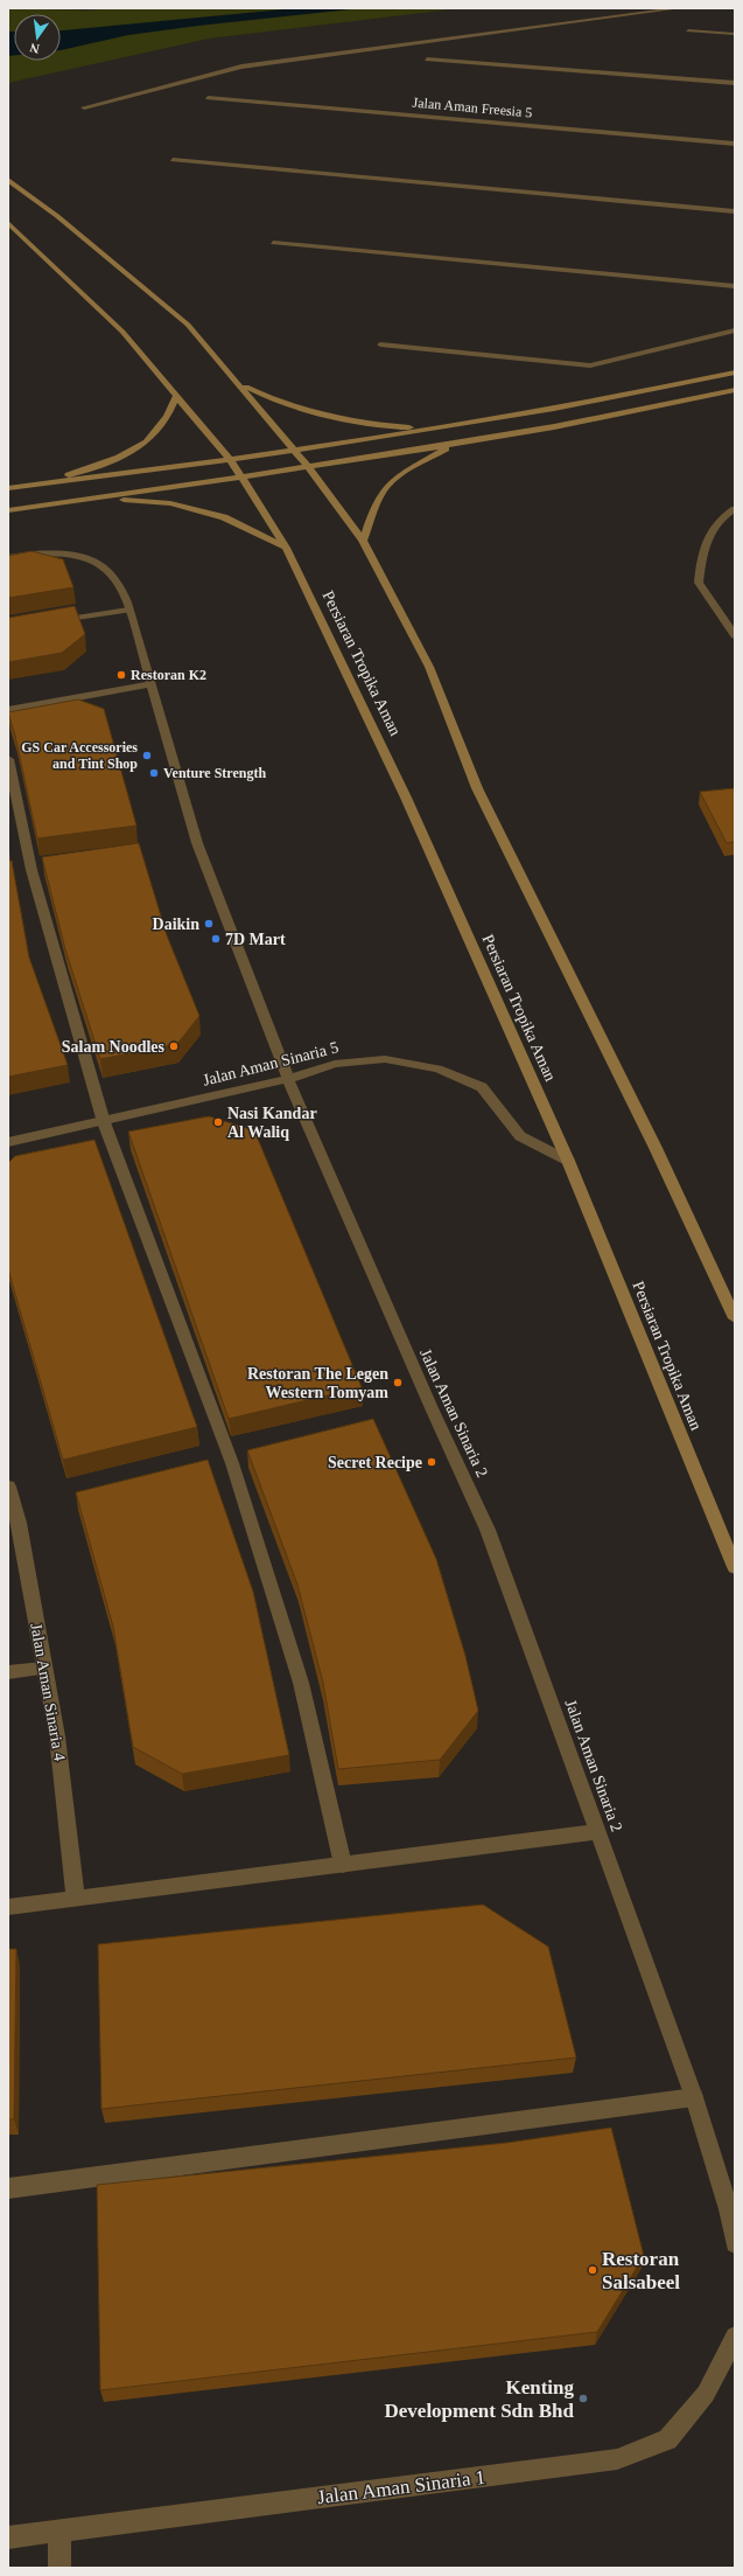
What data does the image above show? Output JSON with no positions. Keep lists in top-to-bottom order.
{
  "streets": {
    "main road": ["Persiaran Tropika Aman"],
    "street": [
      "Jalan Aman Freesia 5",
      "Jalan Aman Sinaria 5",
      "Jalan Aman Sinaria 2",
      "Jalan Aman Sinaria 4",
      "Jalan Aman Sinaria 1"
    ]
  },
  "crossings": [
    ["Persiaran Tropika Aman", "Jalan Aman Sinaria 5"],
    ["Jalan Aman Sinaria 5", "Jalan Aman Sinaria 2"]
  ],
  "places": [
    "Restoran K2",
    "GS Car Accessories and Tint Shop",
    "Venture Strength",
    "Daikin",
    "7D Mart",
    "Salam Noodles",
    "Nasi Kandar Al Waliq",
    "Restoran The Legen Western Tomyam",
    "Secret Recipe",
    "Restoran Salsabeel",
    "Kenting Development Sdn Bhd"
  ],
  "north": "bottom"
}
